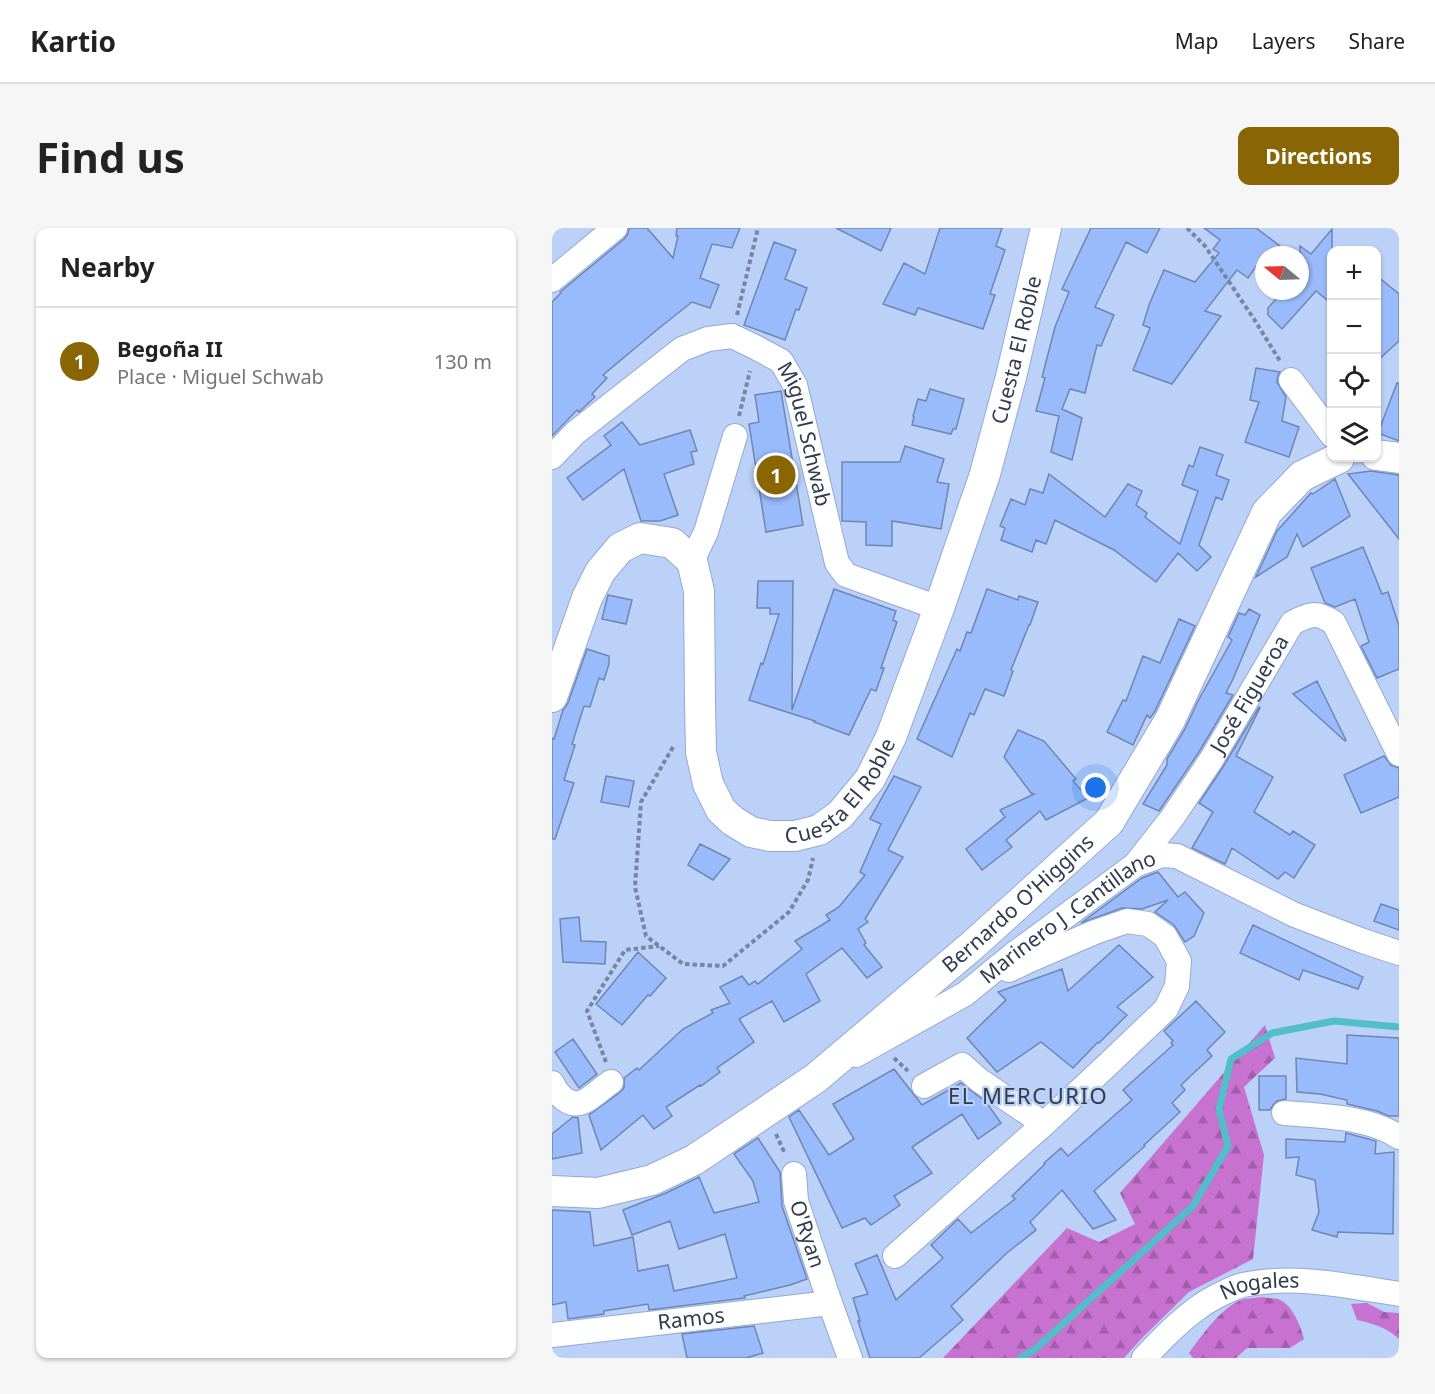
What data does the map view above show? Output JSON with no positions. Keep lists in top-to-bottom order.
{
  "streets": {
    "main road": ["Cuesta El Roble", "Bernardo O'Higgins"],
    "street": [
      "Miguel Schwab",
      "José Figueroa",
      "Marinero J .Cantillano",
      "O'Ryan",
      "Nogales",
      "Ramos"
    ]
  },
  "crossings": [
    ["Cuesta El Roble", "Miguel Schwab"],
    ["José Figueroa", "Marinero J .Cantillano"],
    ["Bernardo O'Higgins", "Marinero J .Cantillano"],
    ["Bernardo O'Higgins", "O'Ryan"],
    ["O'Ryan", "Ramos"]
  ],
  "districts": ["EL MERCURIO"],
  "north": "left",
  "page": {
    "header": "Kartio",
    "nav": ["Map", "Layers", "Share"],
    "buttons": "Directions",
    "title": "Find us",
    "heading": "Nearby",
    "map_buttons": ["+", "−"],
    "list": [
      {
        "mark": "1",
        "name": "Begoña II",
        "note": "Place · Miguel Schwab",
        "value": "130 m"
      }
    ],
    "pins": "1"
  }
}
